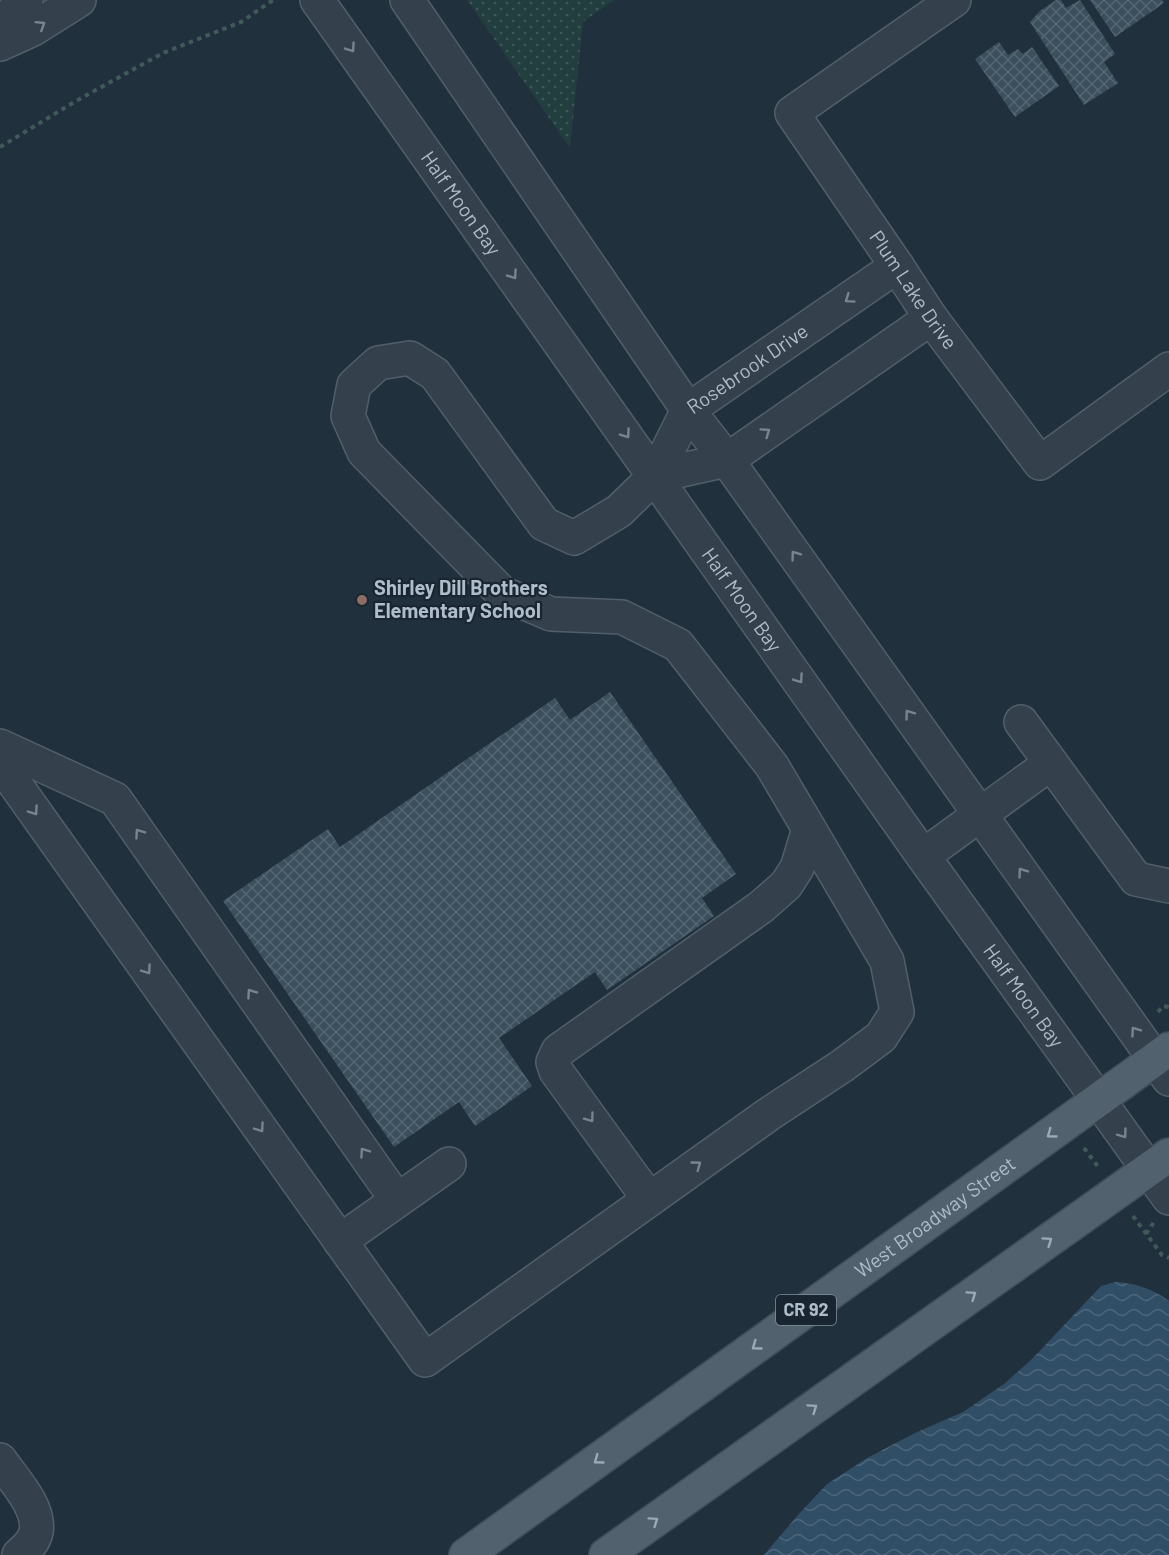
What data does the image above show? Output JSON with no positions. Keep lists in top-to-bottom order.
{
  "streets": {
    "main road": ["West Broadway Street", "CR 92"],
    "street": ["Half Moon Bay", "Plum Lake Drive", "Rosebrook Drive"]
  },
  "crossings": [
    ["Half Moon Bay", "Rosebrook Drive"],
    ["Half Moon Bay", "West Broadway Street"],
    ["Plum Lake Drive", "Rosebrook Drive"]
  ],
  "places": ["Shirley Dill Brothers Elementary School"]
}
